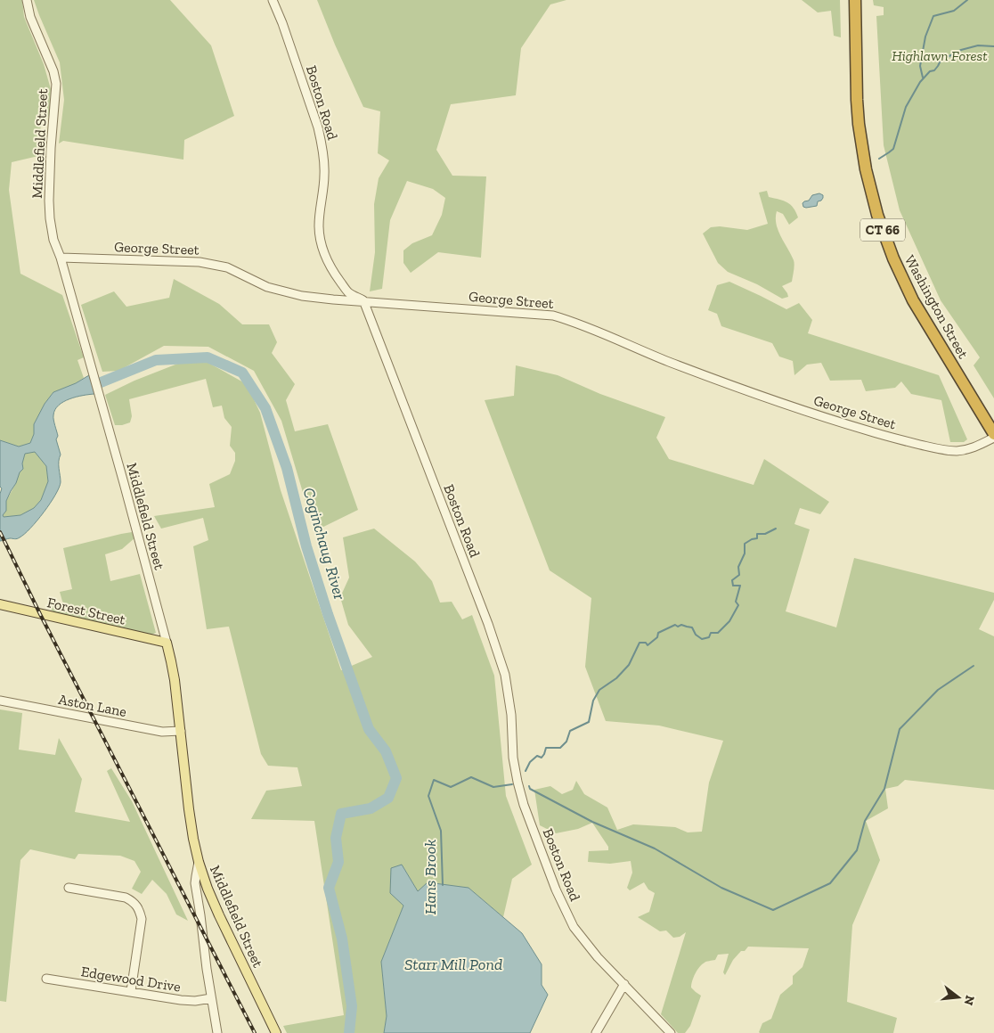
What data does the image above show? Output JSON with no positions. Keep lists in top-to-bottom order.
{
  "streets": {
    "highway": ["CT 66", "Washington Street"],
    "main road": ["Middlefield Street", "Forest Street"],
    "street": [
      "Boston Road",
      "George Street",
      "Aston Lane",
      "Edgewood Drive"
    ]
  },
  "crossings": [
    ["Boston Road", "George Street"],
    ["Middlefield Street", "George Street"],
    ["Middlefield Street", "Forest Street"],
    ["Middlefield Street", "Aston Lane"]
  ],
  "water": ["Coginchaug River", "Hans Brook", "Starr Mill Pond"],
  "parks": ["Highlawn Forest"],
  "north": "right"
}
